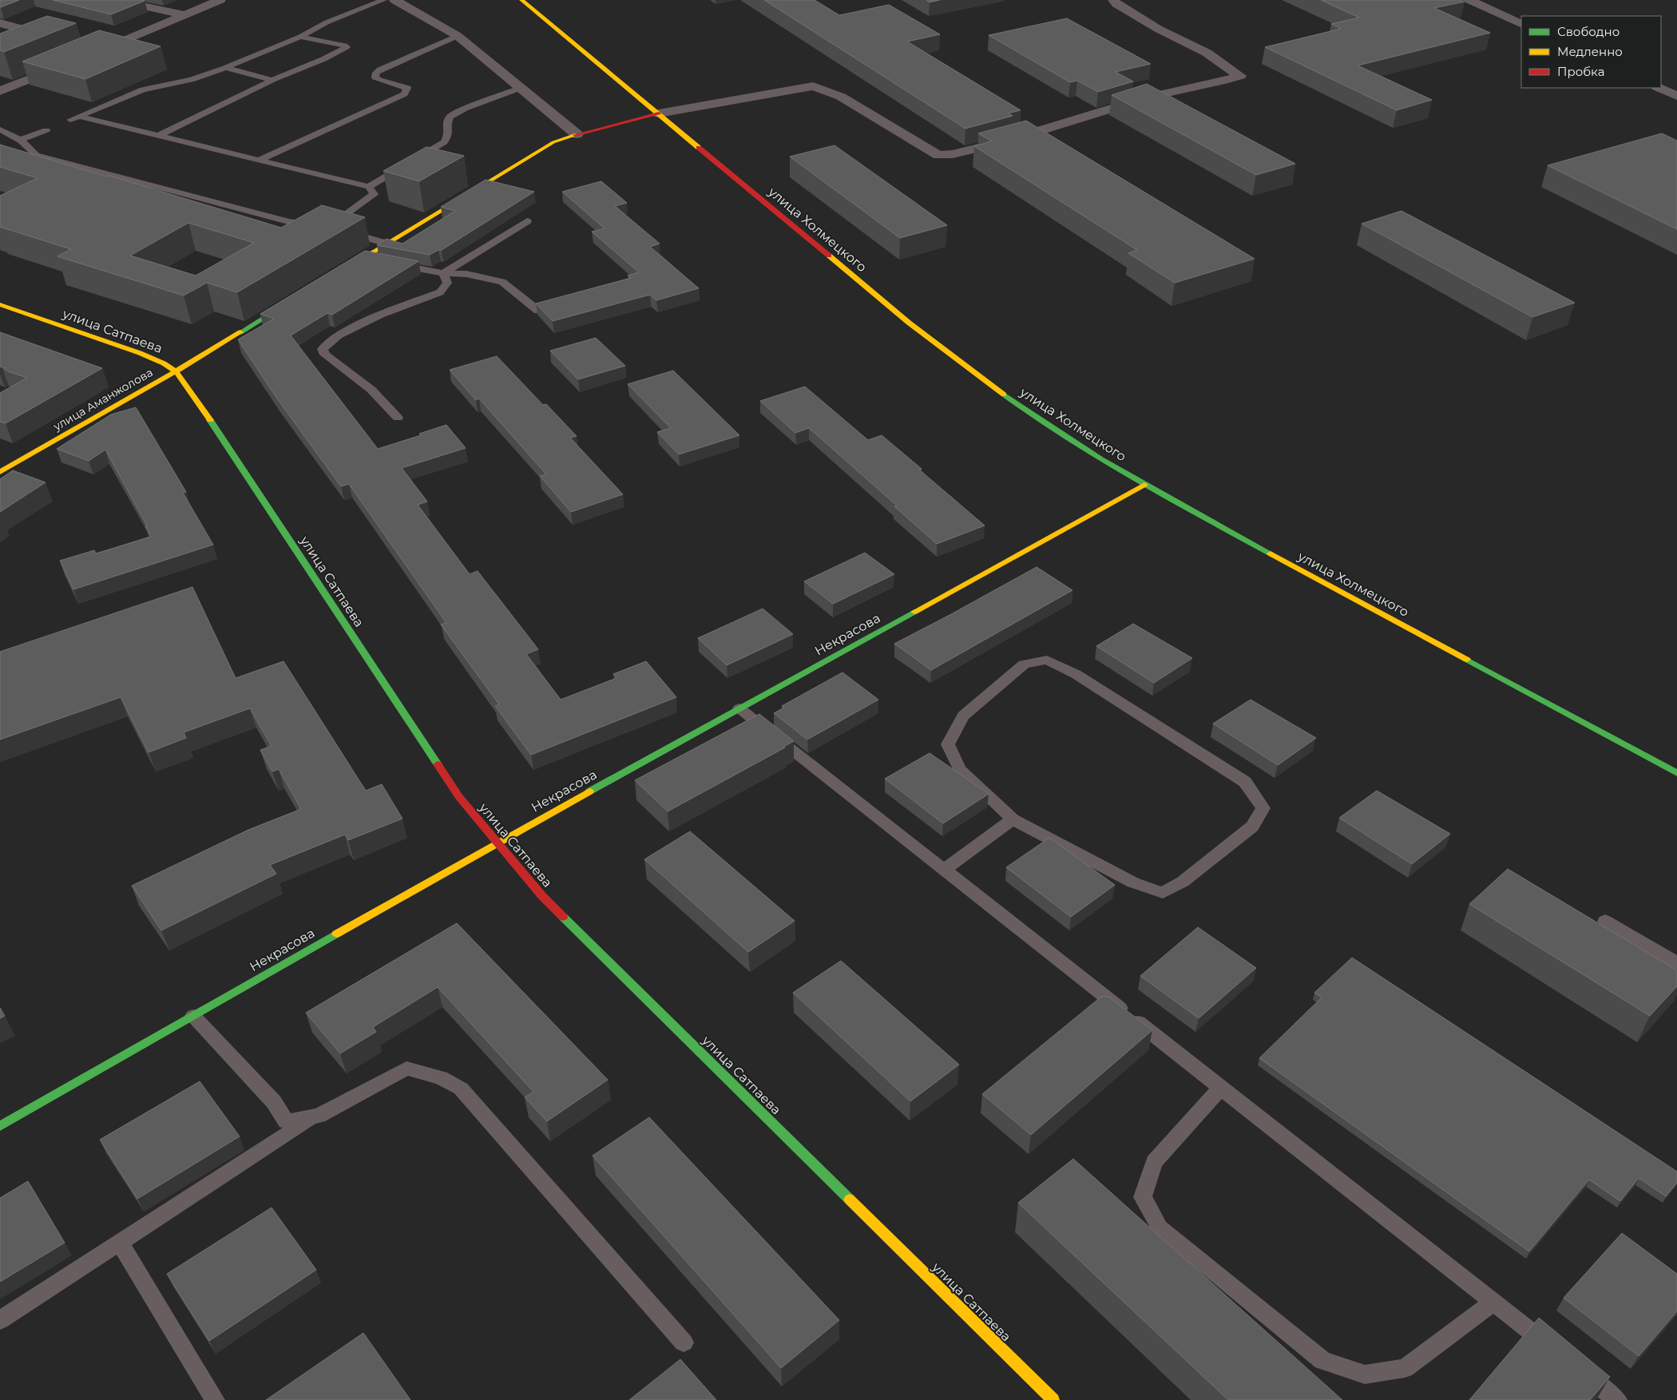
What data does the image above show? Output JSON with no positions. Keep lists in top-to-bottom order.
{
  "streets": {
    "street": [
      "улица Холмецкого",
      "улица Сатпаева",
      "улица Аманжолова",
      "Некрасова"
    ]
  },
  "crossings": [
    ["улица Холмецкого", "Некрасова"],
    ["улица Сатпаева", "улица Аманжолова"],
    ["улица Сатпаева", "Некрасова"]
  ],
  "legend": ["Свободно", "Медленно", "Пробка"]
}
